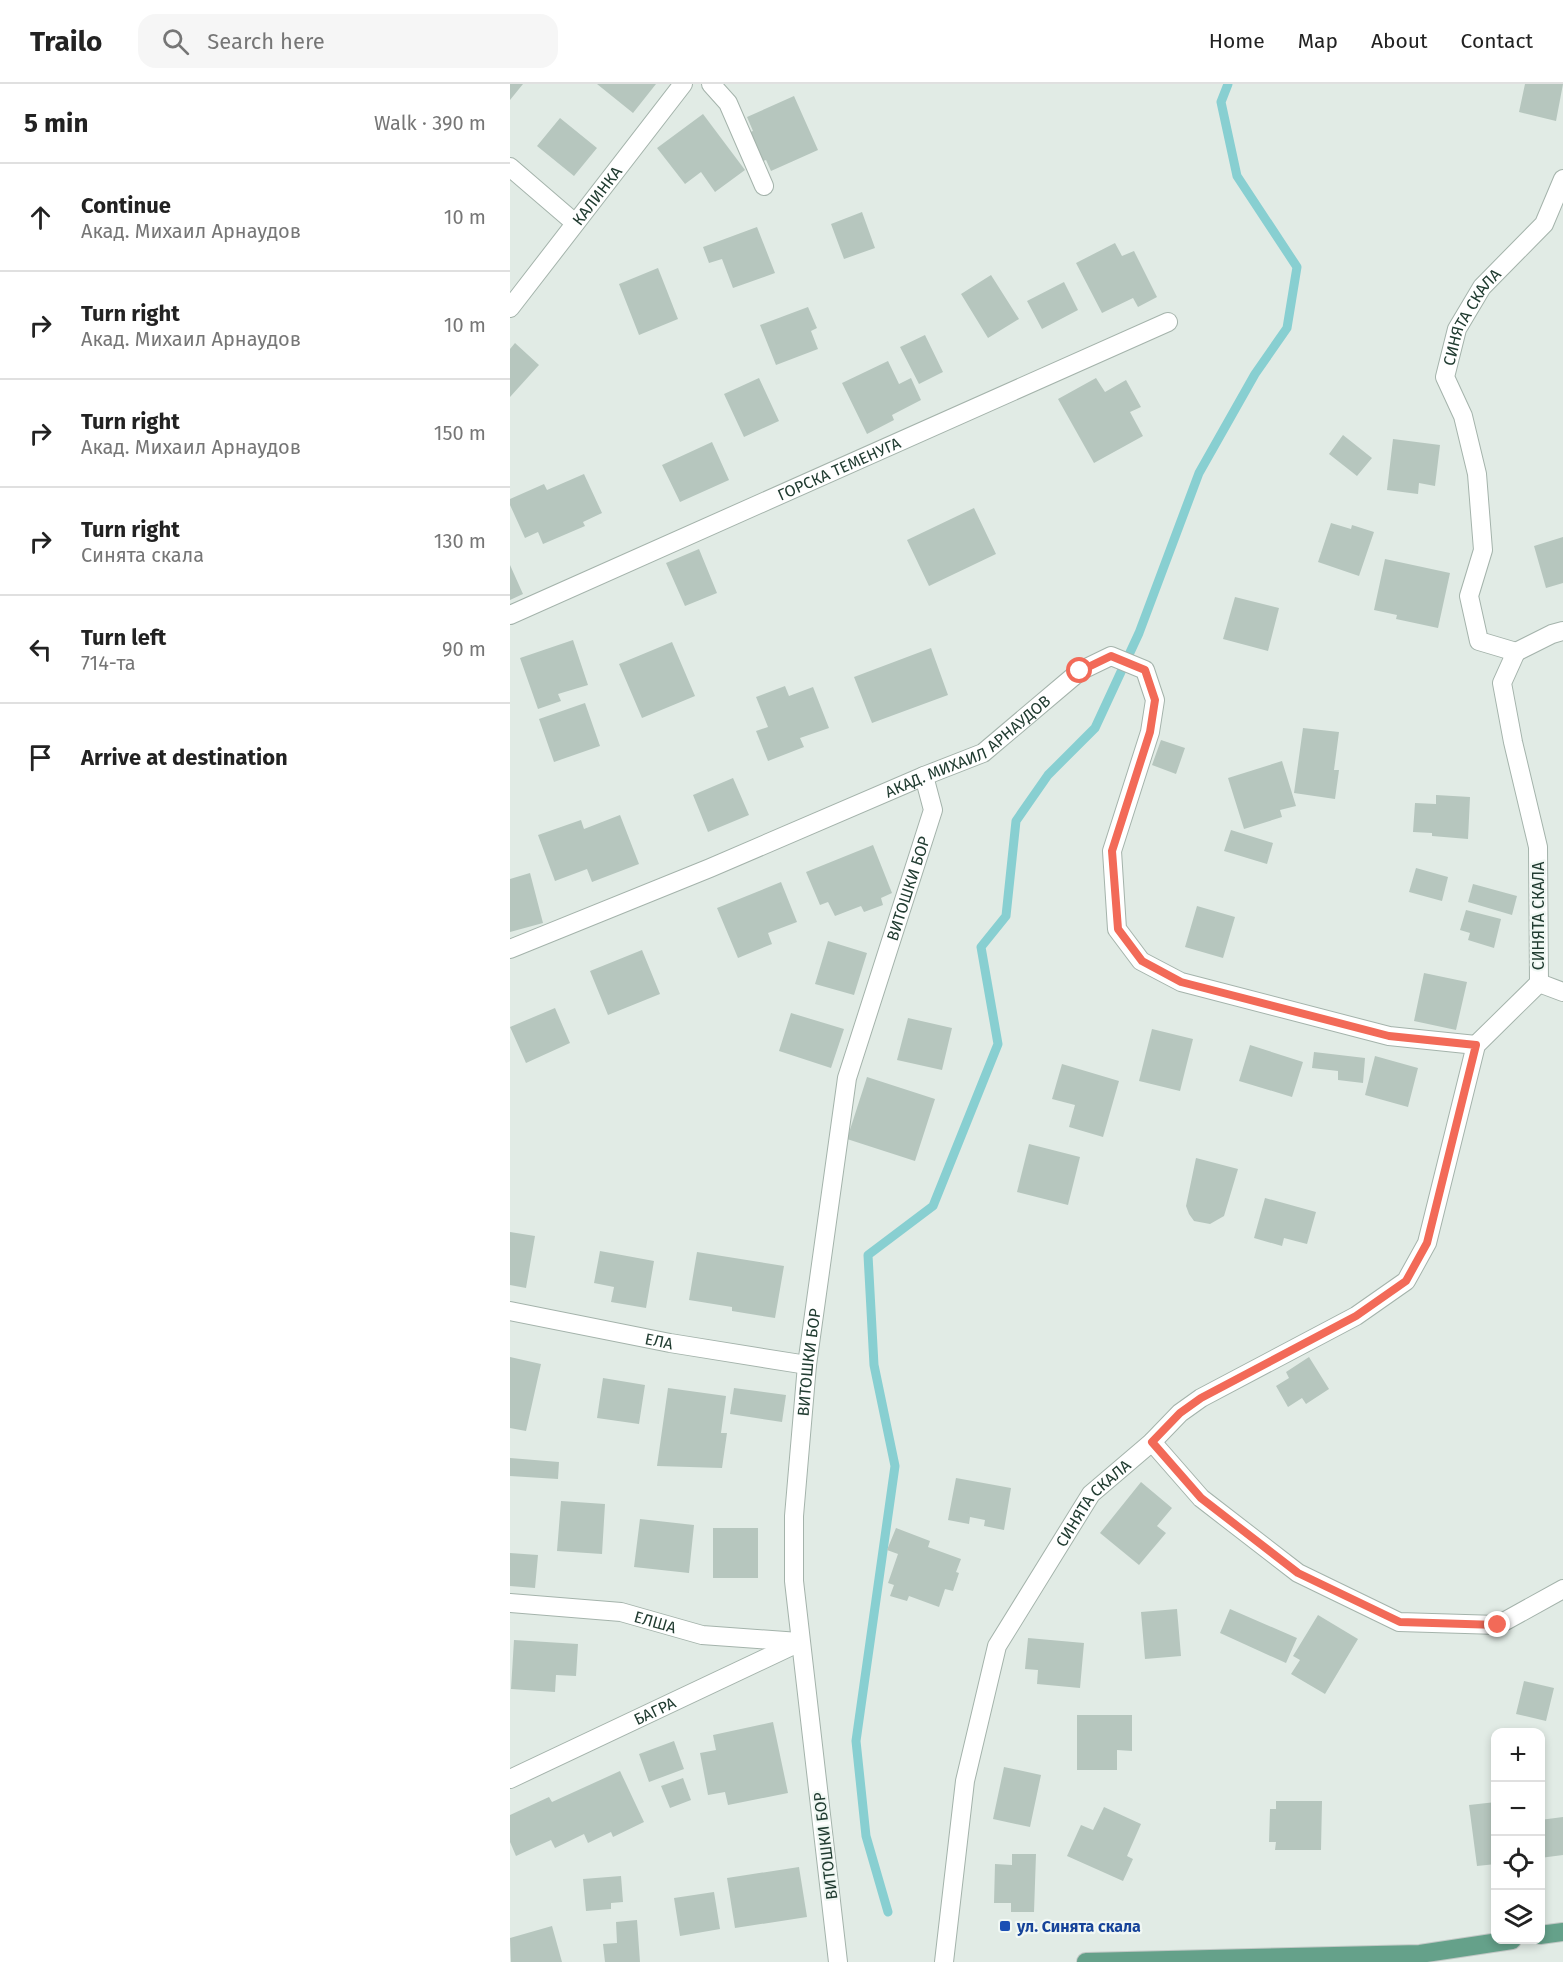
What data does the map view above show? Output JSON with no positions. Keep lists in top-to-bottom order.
{
  "streets": {
    "street": [
      "КАЛИНКА",
      "СИНЯТА СКАЛА",
      "ГОРСКА ТЕМЕНУГА",
      "АКАД. МИХАИЛ АРНАУДОВ",
      "ВИТОШКИ БОР",
      "ЕЛА",
      "ЕЛША",
      "БАГРА"
    ]
  },
  "crossings": [
    ["СИНЯТА СКАЛА", "АКАД. МИХАИЛ АРНАУДОВ"],
    ["АКАД. МИХАИЛ АРНАУДОВ", "ВИТОШКИ БОР"],
    ["ВИТОШКИ БОР", "ЕЛА"],
    ["ВИТОШКИ БОР", "ЕЛША"],
    ["ВИТОШКИ БОР", "БАГРА"],
    ["ЕЛША", "БАГРА"]
  ],
  "places": {
    "transit": ["ул. Синята скала"]
  },
  "page": {
    "header": "Trailo",
    "search": "Search here",
    "nav": [
      "Home",
      "Map",
      "About",
      "Contact"
    ],
    "heading": ["5 min", "Walk · 390 m"],
    "list": [
      ["Continue", "Акад. Михаил Арнаудов", "10 m"],
      ["Turn right", "Акад. Михаил Арнаудов", "10 m"],
      ["Turn right", "Акад. Михаил Арнаудов", "150 m"],
      ["Turn right", "Синята скала", "130 m"],
      ["Turn left", "714-та", "90 m"],
      "Arrive at destination"
    ],
    "map_buttons": ["+", "−"]
  }
}
